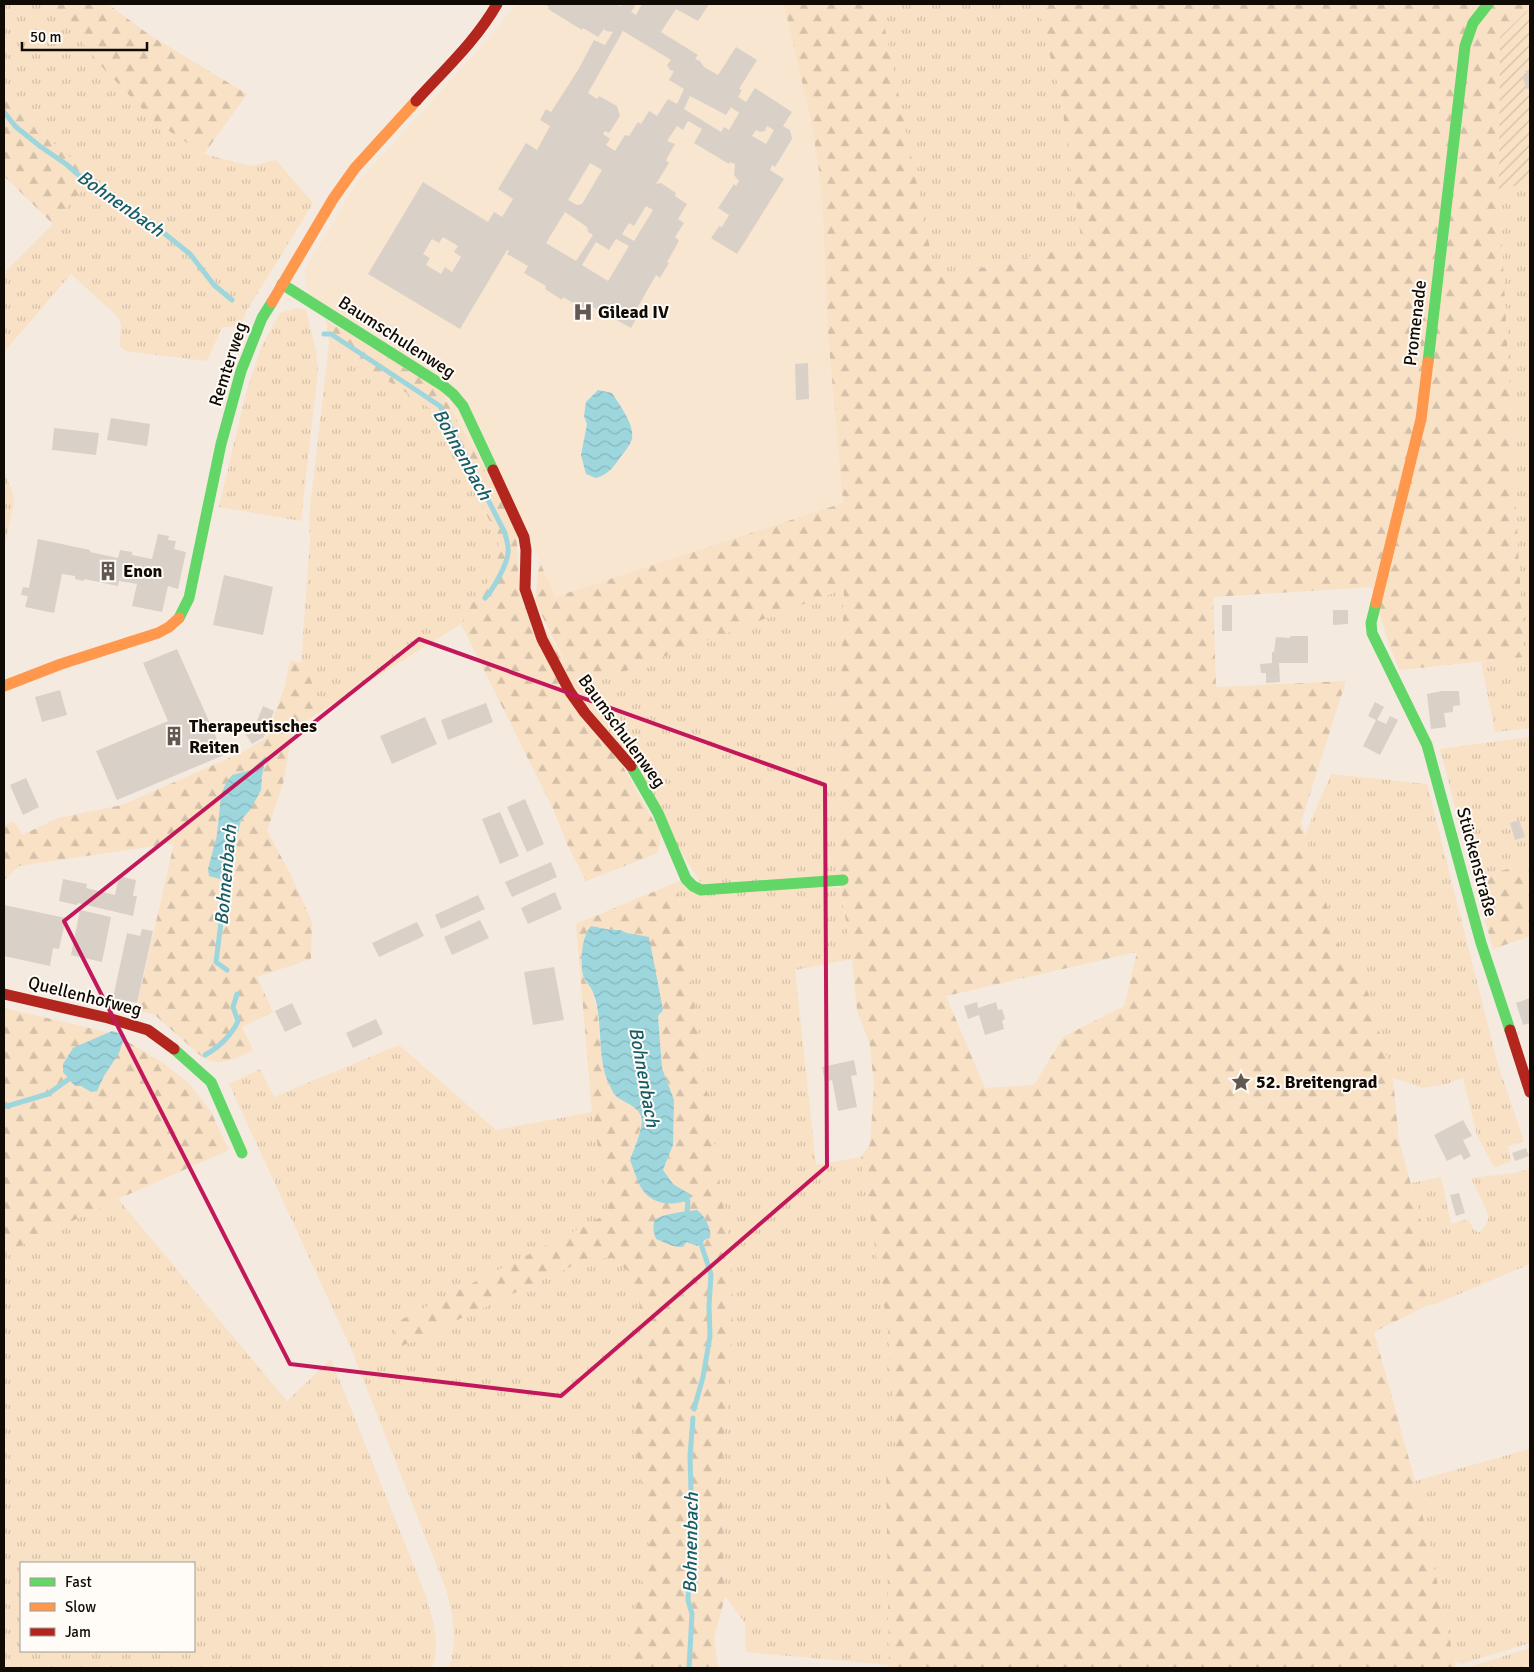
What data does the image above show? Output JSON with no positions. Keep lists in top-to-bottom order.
{
  "streets": {
    "street": [
      "Promenade",
      "Baumschulenweg",
      "Remterweg",
      "Stückenstraße",
      "Quellenhofweg"
    ]
  },
  "crossings": [
    ["Promenade", "Stückenstraße"],
    ["Baumschulenweg", "Remterweg"]
  ],
  "water": ["Bohnenbach"],
  "places": {
    "hospital": ["Gilead IV"],
    "building": ["Enon", "Therapeutisches Reiten"],
    "place": ["52. Breitengrad"]
  },
  "legend": ["Fast", "Slow", "Jam"],
  "scale_bar": "50 m"
}
